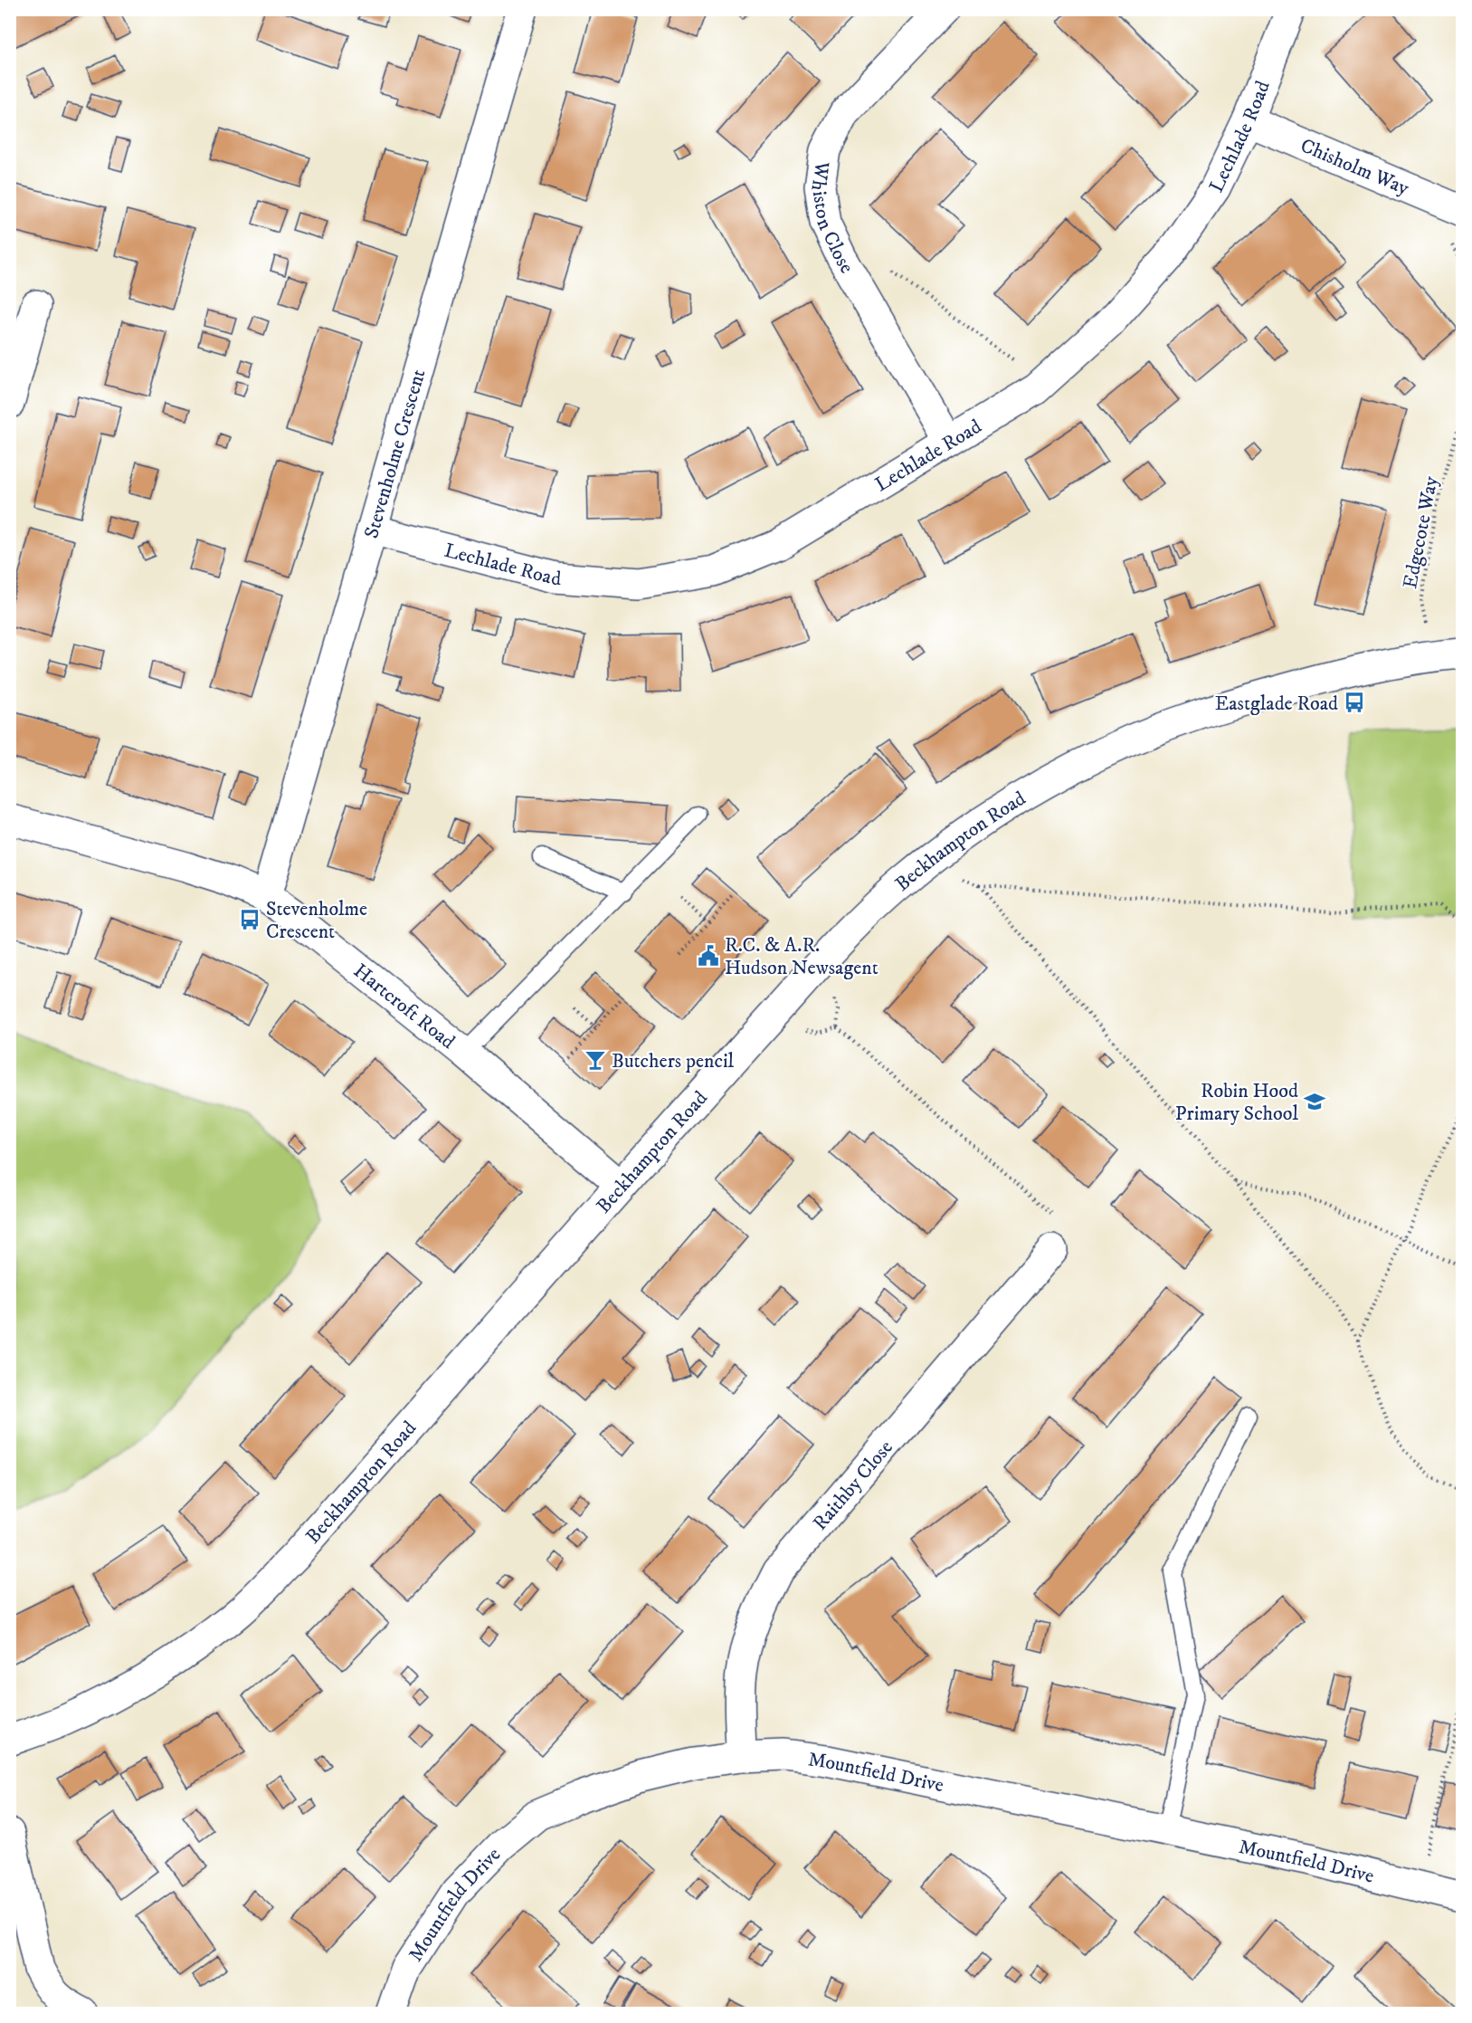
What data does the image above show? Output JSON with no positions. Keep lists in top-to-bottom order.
{
  "streets": {
    "street": [
      "Lechlade Road",
      "Chisholm Way",
      "Whiston Close",
      "Stevenholme Crescent",
      "Beckhampton Road",
      "Hartcroft Road",
      "Raithby Close",
      "Mountfield Drive"
    ],
    "path": ["Edgecote Way"]
  },
  "crossings": [
    ["Lechlade Road", "Chisholm Way"],
    ["Lechlade Road", "Whiston Close"],
    ["Lechlade Road", "Stevenholme Crescent"],
    ["Stevenholme Crescent", "Hartcroft Road"],
    ["Edgecote Way", "Beckhampton Road"],
    ["Beckhampton Road", "Hartcroft Road"],
    ["Raithby Close", "Mountfield Drive"]
  ],
  "places": {
    "bus stop": ["Eastglade Road", "Stevenholme Crescent"],
    "public building": ["R.C. & A.R. Hudson Newsagent"],
    "bar": ["Butchers pencil"],
    "school or university": ["Robin Hood Primary School"]
  }
}
